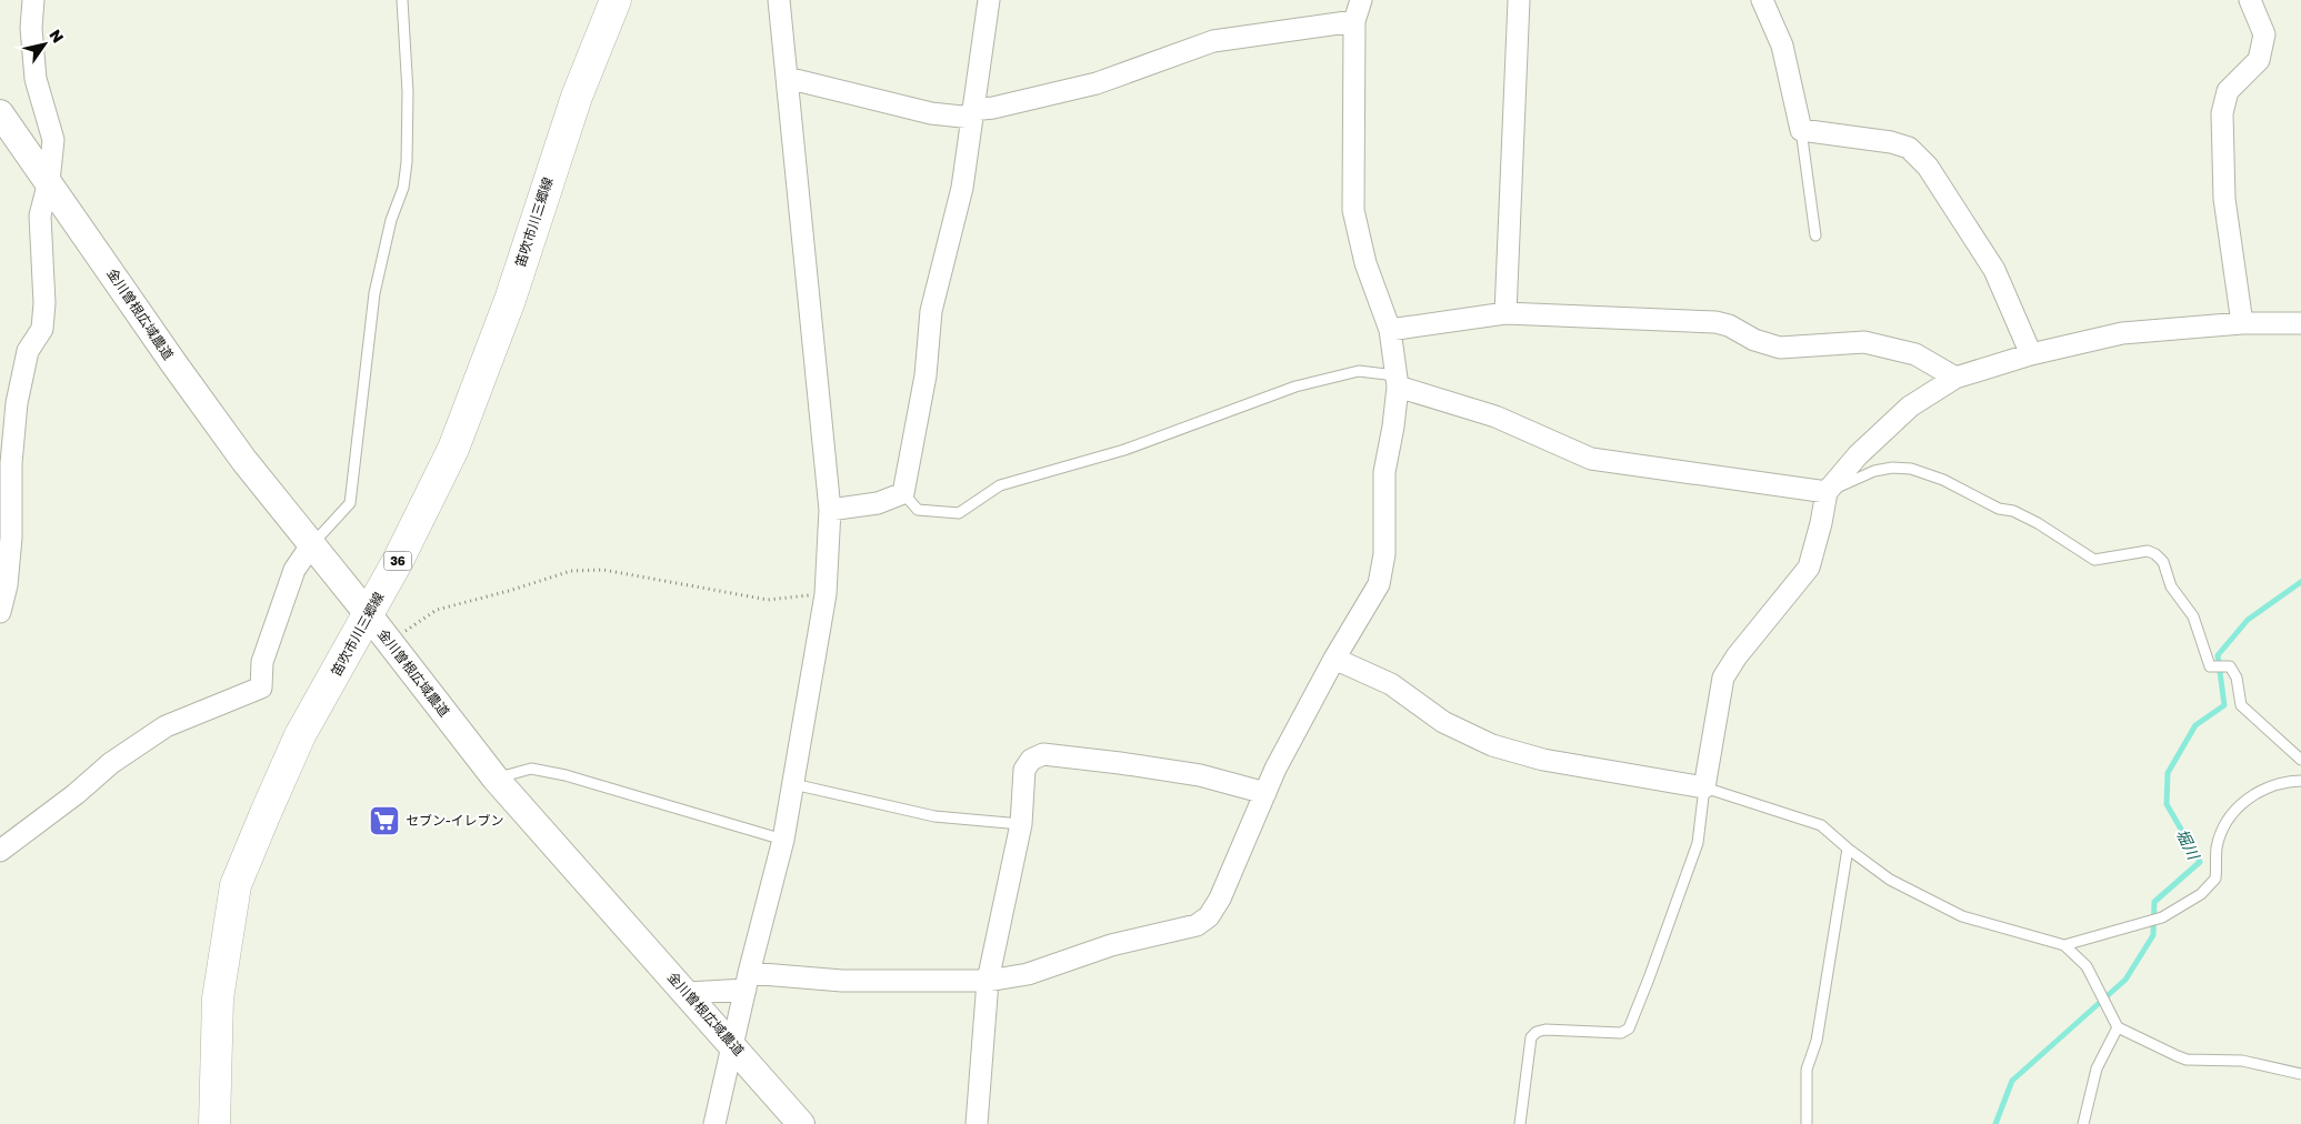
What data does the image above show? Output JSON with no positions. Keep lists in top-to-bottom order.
{
  "streets": {
    "main road": ["笛吹市川三郷線", "36"],
    "street": ["金川曽根広域農道"]
  },
  "crossings": [
    ["笛吹市川三郷線", "金川曽根広域農道"]
  ],
  "water": ["堀川"],
  "places": {
    "supermarket": ["セブン-イレブン"]
  },
  "north": "top right"
}
